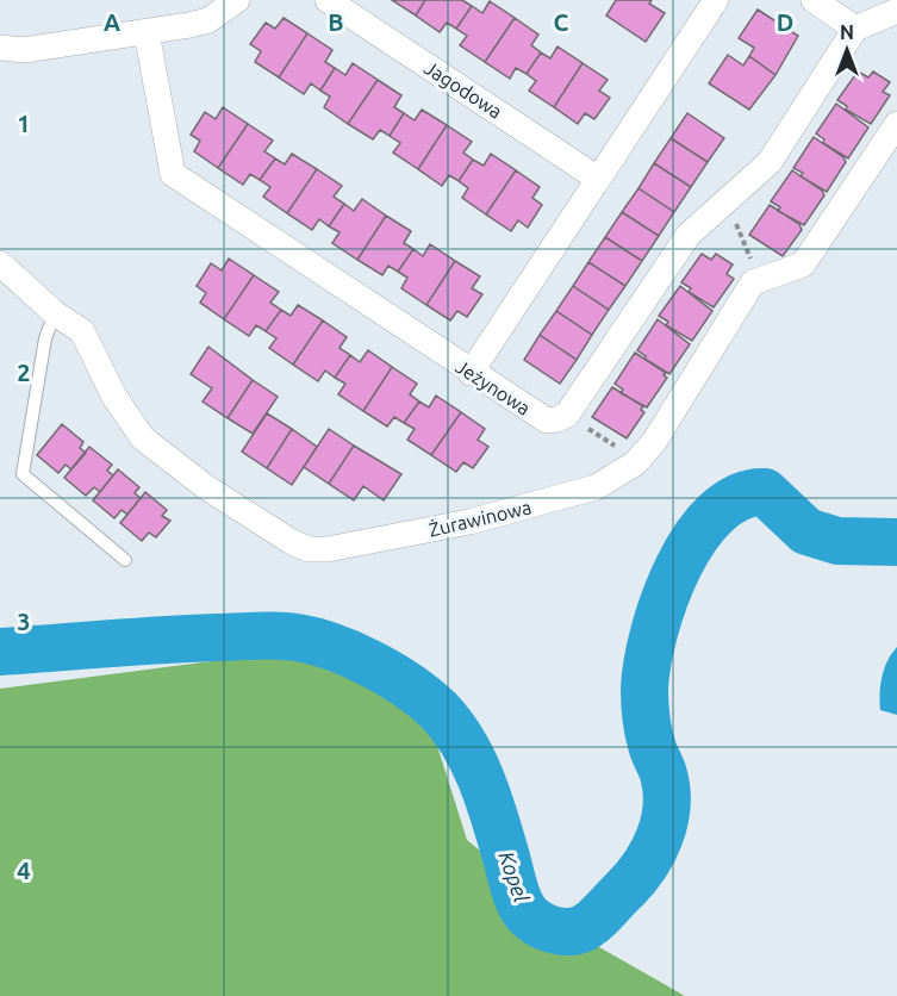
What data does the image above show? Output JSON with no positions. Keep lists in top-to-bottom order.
{
  "streets": {
    "street": ["Jagodowa", "Jeżynowa", "Żurawinowa"]
  },
  "water": ["Kopel"],
  "north": "top",
  "grid": {
    "columns": [
      "A",
      "B",
      "C",
      "D"
    ],
    "rows": [
      "1",
      "2",
      "3",
      "4"
    ]
  }
}
